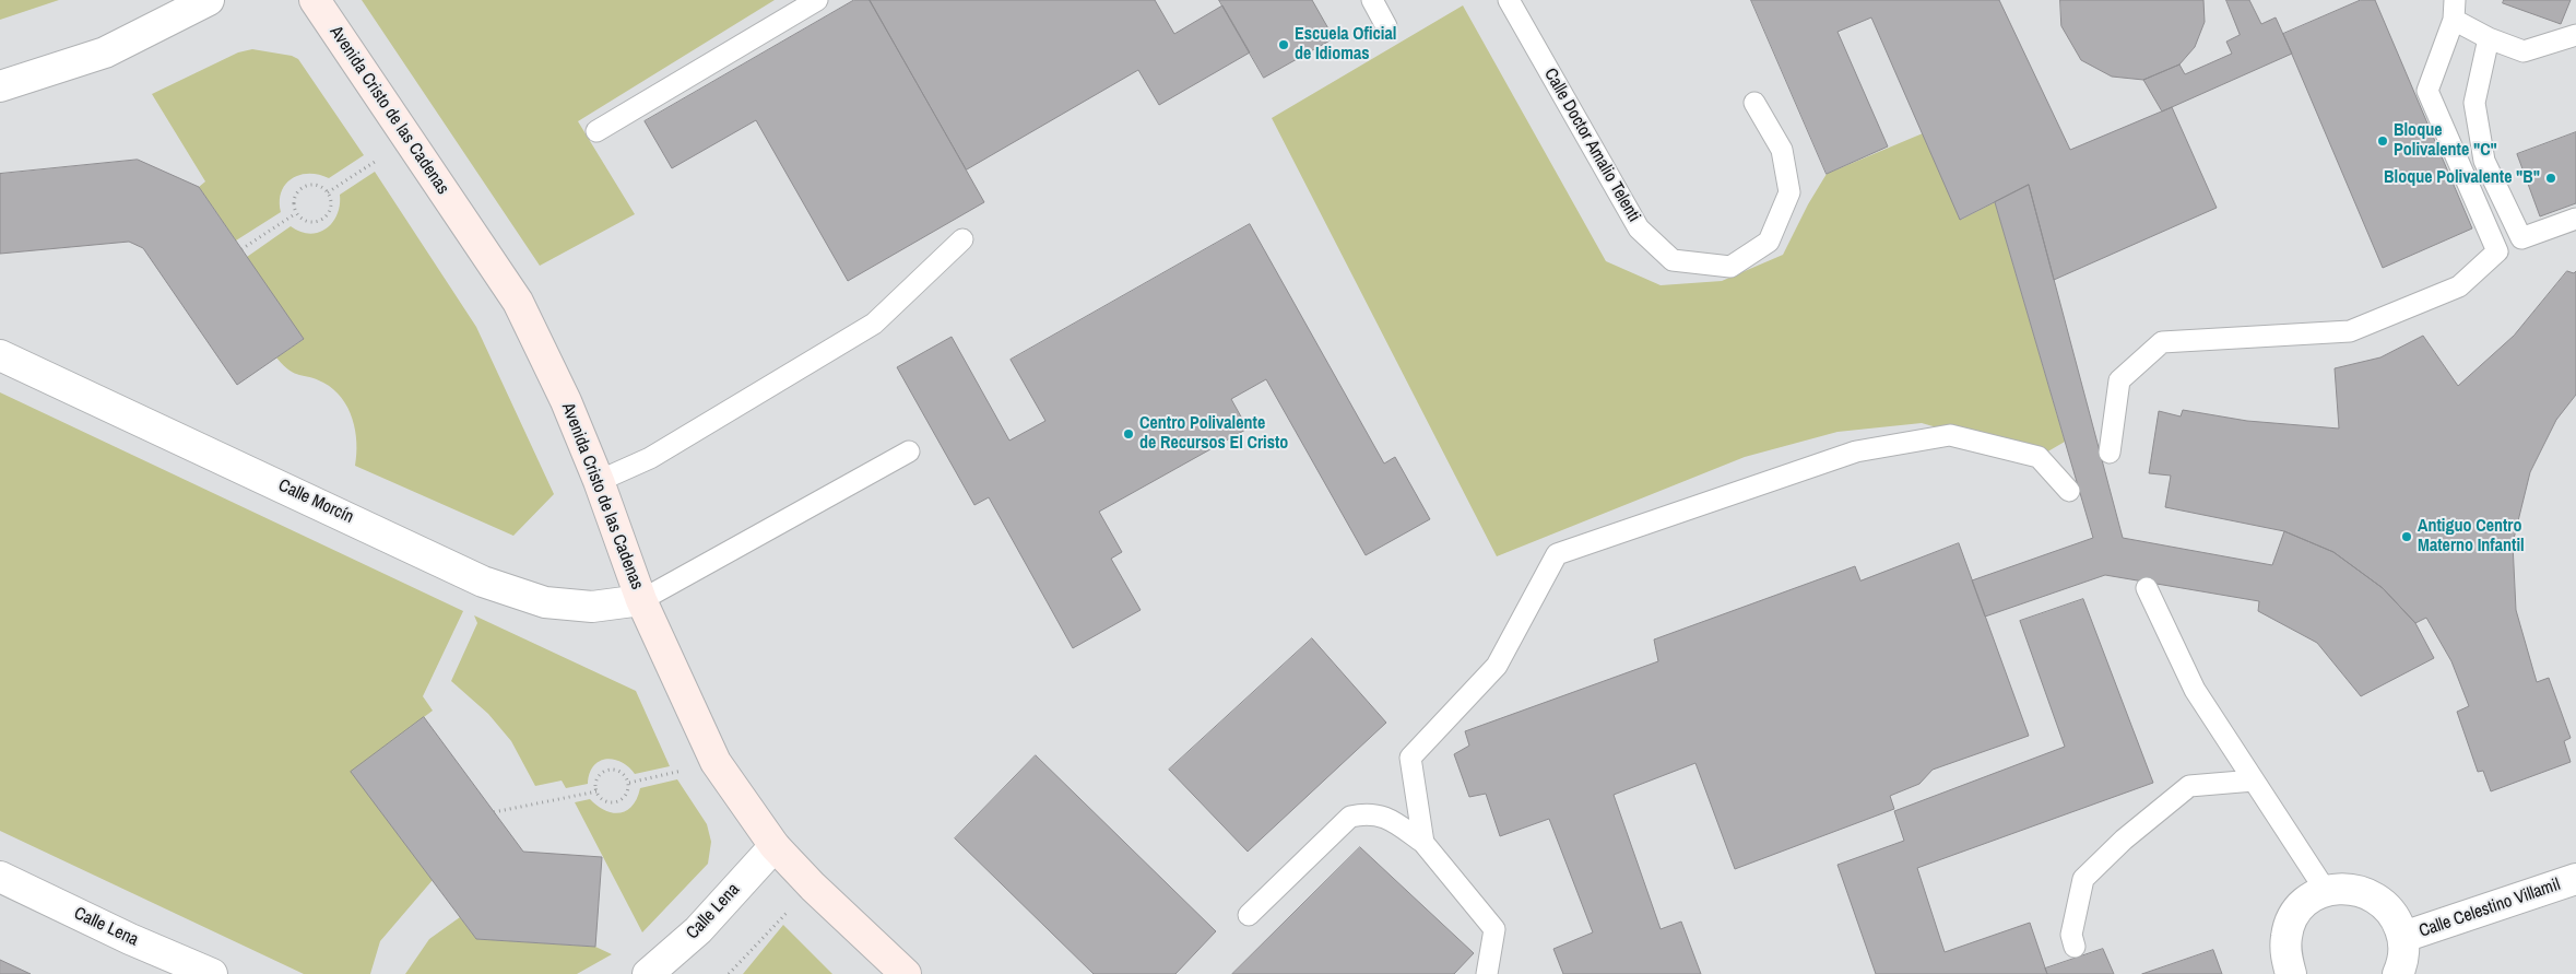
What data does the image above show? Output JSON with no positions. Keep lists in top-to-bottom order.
{
  "streets": {
    "street": [
      "Avenida Cristo de las Cadenas",
      "Calle Morcín",
      "Calle Celestino Villamil",
      "Calle Lena"
    ],
    "lane": ["Calle Doctor Amalio Telenti"]
  },
  "crossings": [
    ["Avenida Cristo de las Cadenas", "Calle Morcín"],
    ["Avenida Cristo de las Cadenas", "Calle Lena"]
  ],
  "places": [
    "Escuela Oficial de Idiomas",
    "Bloque Polivalente \"C\"",
    "Bloque Polivalente \"B\"",
    "Centro Polivalente de Recursos El Cristo",
    "Antiguo Centro Materno Infantil"
  ]
}
